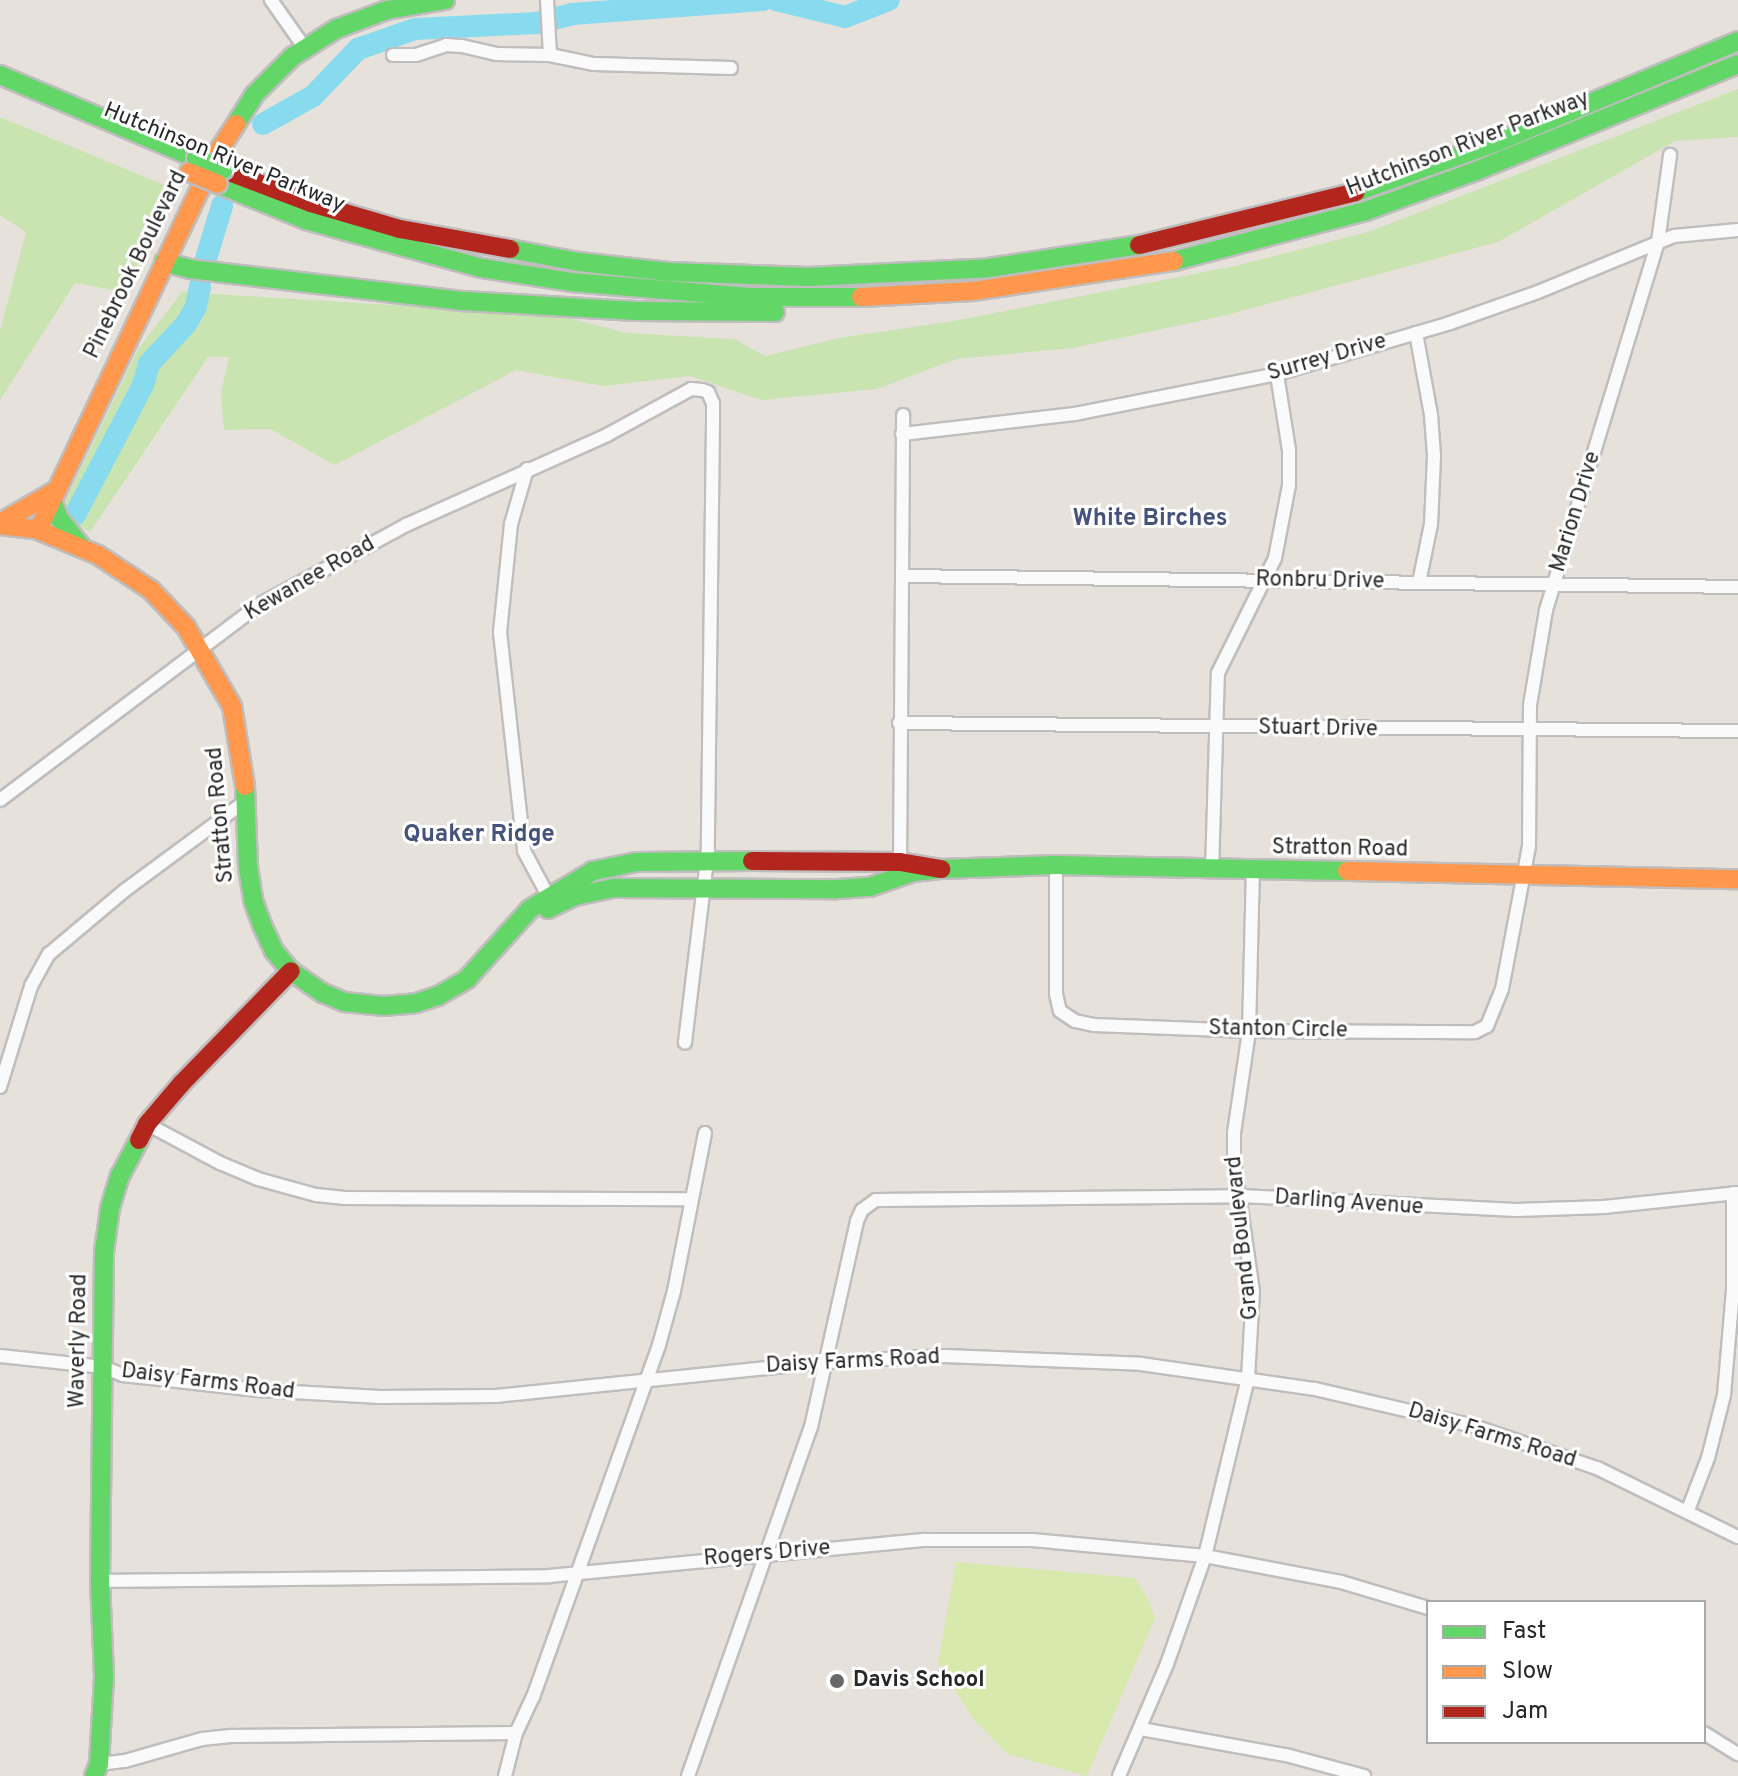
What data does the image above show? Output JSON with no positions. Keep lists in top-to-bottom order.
{
  "streets": {
    "main road": [
      "Hutchinson River Parkway",
      "Pinebrook Boulevard",
      "Stratton Road",
      "Waverly Road"
    ],
    "street": [
      "Surrey Drive",
      "Marion Drive",
      "Kewanee Road",
      "Ronbru Drive",
      "Stuart Drive",
      "Stanton Circle",
      "Darling Avenue",
      "Grand Boulevard",
      "Daisy Farms Road",
      "Rogers Drive"
    ]
  },
  "crossings": [
    ["Pinebrook Boulevard", "Stratton Road"],
    ["Surrey Drive", "Marion Drive"],
    ["Marion Drive", "Ronbru Drive"],
    ["Marion Drive", "Stuart Drive"],
    ["Marion Drive", "Stratton Road"],
    ["Marion Drive", "Stanton Circle"],
    ["Kewanee Road", "Stratton Road"],
    ["Stratton Road", "Stanton Circle"],
    ["Stratton Road", "Grand Boulevard"],
    ["Stratton Road", "Waverly Road"],
    ["Stanton Circle", "Grand Boulevard"],
    ["Darling Avenue", "Grand Boulevard"],
    ["Darling Avenue", "Daisy Farms Road"],
    ["Grand Boulevard", "Daisy Farms Road"],
    ["Grand Boulevard", "Rogers Drive"],
    ["Waverly Road", "Daisy Farms Road"],
    ["Waverly Road", "Rogers Drive"]
  ],
  "districts": ["White Birches", "Quaker Ridge"],
  "places": ["Davis School"],
  "legend": ["Fast", "Slow", "Jam"]
}
